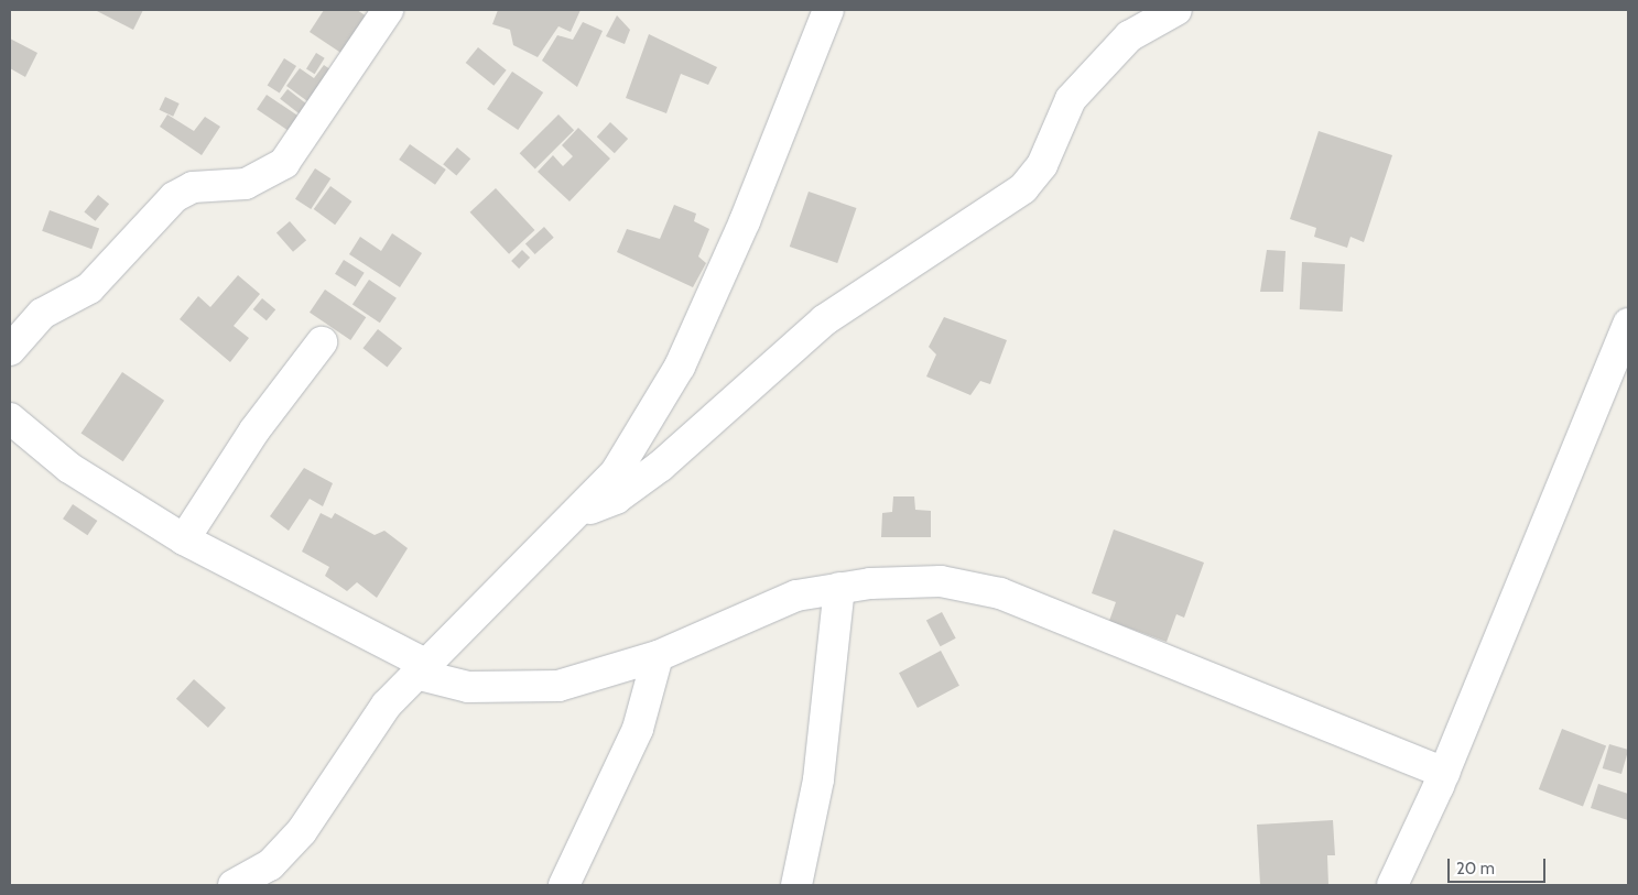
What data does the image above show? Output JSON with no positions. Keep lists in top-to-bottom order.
{
  "scale_bar": "20 m"
}
